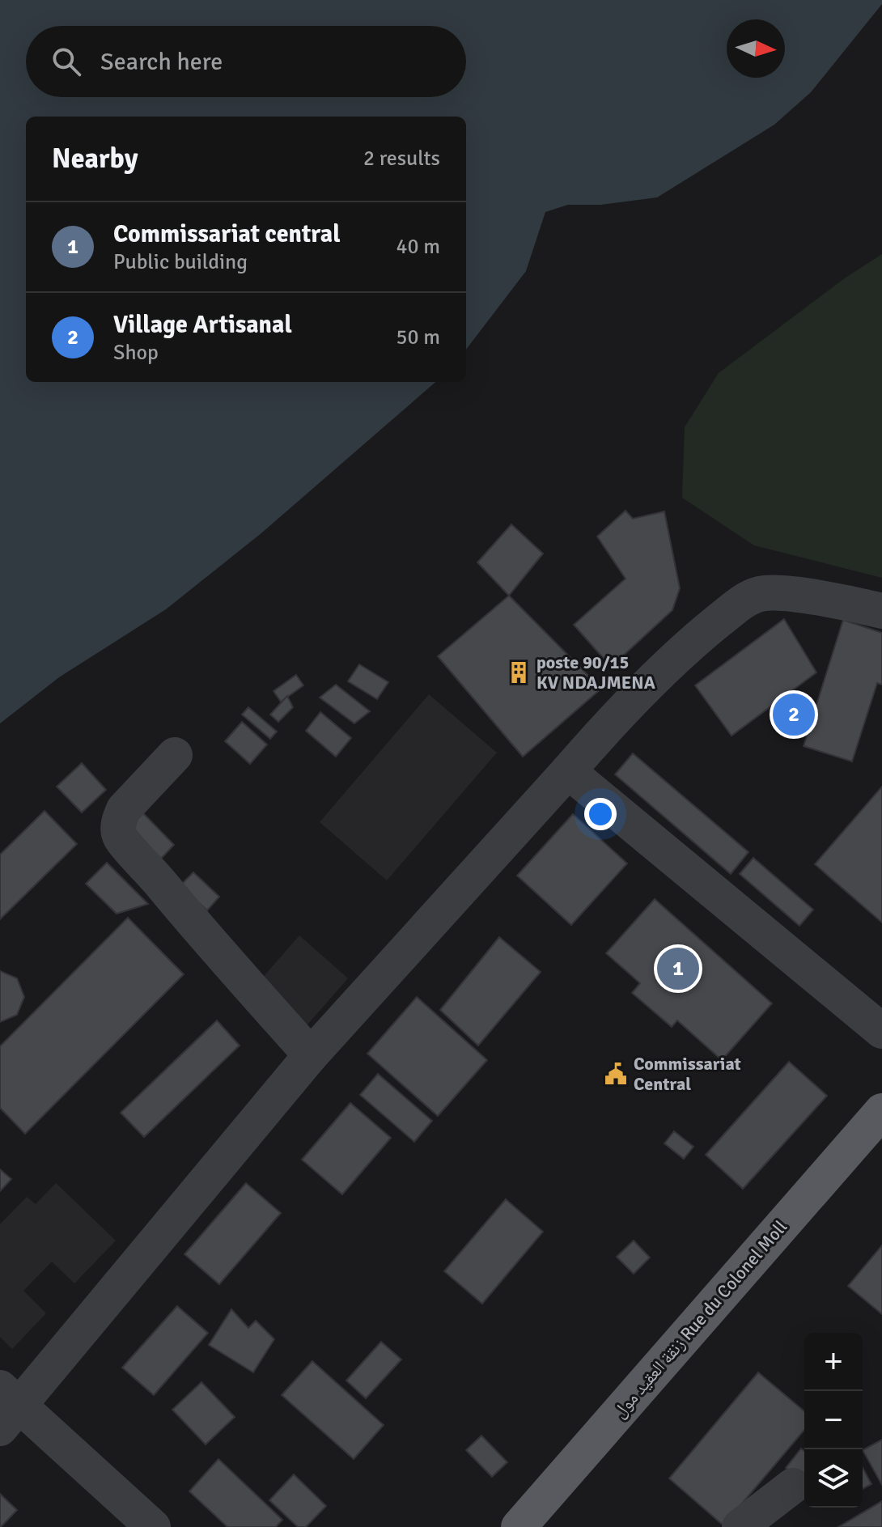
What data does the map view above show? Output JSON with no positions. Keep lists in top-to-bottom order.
{
  "streets": {
    "main road": ["زنقة العقيد مول Rue du Colonel Moll"]
  },
  "places": {
    "building": ["poste 90/15 KV NDAJMENA"],
    "public building": ["Commissariat Central"]
  },
  "north": "right",
  "page": {
    "search": "Search here",
    "heading": ["Nearby", "2 results"],
    "list": [
      {
        "mark": "1",
        "name": "Commissariat central",
        "note": "Public building",
        "value": "40 m"
      },
      {
        "mark": "2",
        "name": "Village Artisanal",
        "note": "Shop",
        "value": "50 m"
      }
    ],
    "pins": ["2", "1"],
    "map_buttons": ["+", "−"]
  }
}
